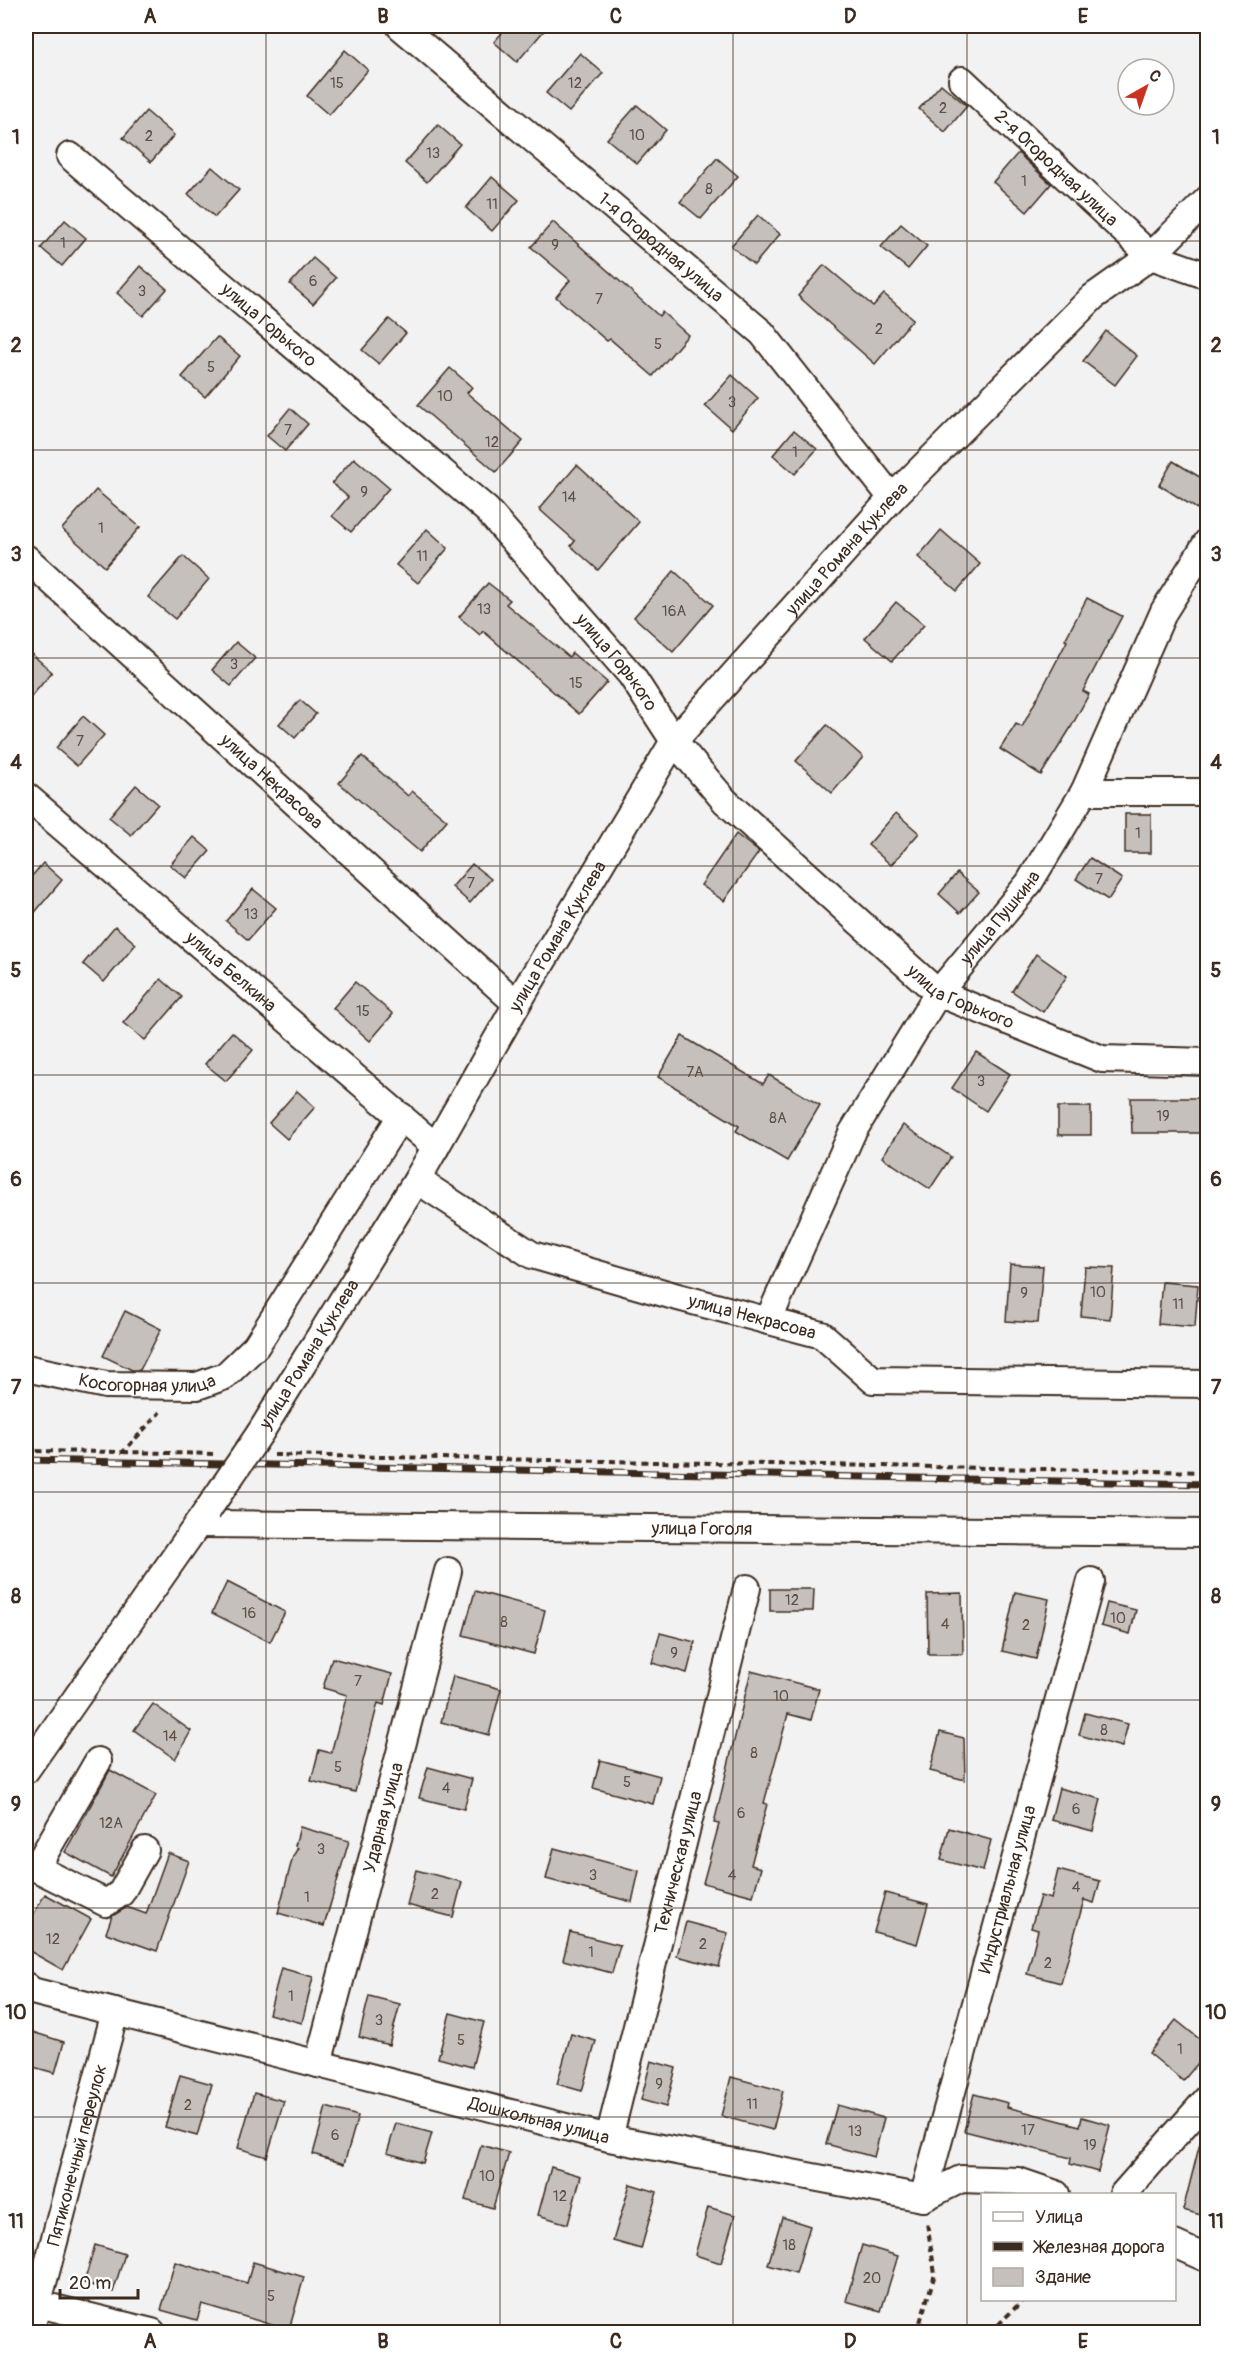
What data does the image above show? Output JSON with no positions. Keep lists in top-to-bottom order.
{
  "streets": {
    "street": [
      "2-я Огородная улица",
      "1-я Огородная улица",
      "улица Горького",
      "улица Романа Куклева",
      "улица Некрасова",
      "улица Пушкина",
      "улица Белкина",
      "Косогорная улица",
      "улица Гоголя",
      "Ударная улица",
      "Техническая улица",
      "Индустриальная улица",
      "Дошкольная улица",
      "Пятиконечный переулок"
    ]
  },
  "crossings": [
    ["2-я Огородная улица", "улица Романа Куклева"],
    ["1-я Огородная улица", "улица Романа Куклева"],
    ["улица Горького", "улица Романа Куклева"],
    ["улица Горького", "улица Пушкина"],
    ["улица Романа Куклева", "улица Некрасова"],
    ["улица Романа Куклева", "улица Белкина"],
    ["улица Романа Куклева", "улица Гоголя"],
    ["улица Некрасова", "улица Пушкина"],
    ["улица Белкина", "Косогорная улица"],
    ["Ударная улица", "Дошкольная улица"],
    ["Техническая улица", "Дошкольная улица"],
    ["Индустриальная улица", "Дошкольная улица"],
    ["Дошкольная улица", "Пятиконечный переулок"]
  ],
  "house_numbers": [
    "15",
    "12",
    "2",
    "10",
    "2",
    "13",
    "1",
    "8",
    "11",
    "1",
    "9",
    "6",
    "3",
    "7",
    "2",
    "5",
    "5",
    "10",
    "3",
    "7",
    "12",
    "1",
    "9",
    "14",
    "1",
    "11",
    "13",
    "16А",
    "3",
    "15",
    "7",
    "1",
    "7",
    "7",
    "13",
    "15",
    "7А",
    "3",
    "19",
    "8А",
    "10",
    "9",
    "11",
    "12",
    "16",
    "10",
    "8",
    "4",
    "2",
    "9",
    "7",
    "10",
    "8",
    "14",
    "8",
    "5",
    "5",
    "4",
    "6",
    "6",
    "12А",
    "3",
    "3",
    "4",
    "4",
    "2",
    "1",
    "12",
    "2",
    "1",
    "2",
    "1",
    "3",
    "5",
    "1",
    "9",
    "11",
    "2",
    "17",
    "13",
    "6",
    "19",
    "10",
    "12",
    "18",
    "20",
    "5"
  ],
  "legend": ["Улица", "Железная дорога", "Здание"],
  "scale_bar": "20 m",
  "north": "top right",
  "grid": {
    "columns": [
      "A",
      "B",
      "C",
      "D",
      "E"
    ],
    "rows": [
      "1",
      "2",
      "3",
      "4",
      "5",
      "6",
      "7",
      "8",
      "9",
      "10",
      "11"
    ]
  }
}
